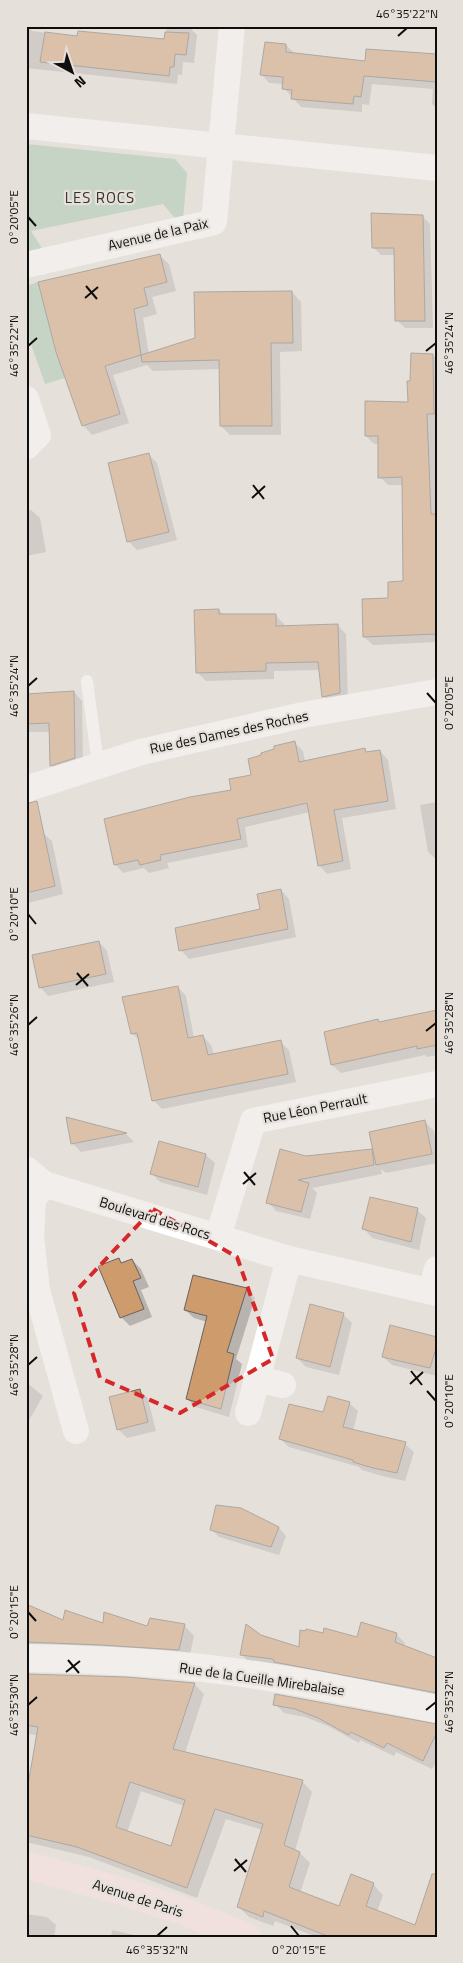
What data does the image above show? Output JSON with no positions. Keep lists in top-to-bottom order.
{
  "streets": {
    "main road": ["Avenue de Paris"],
    "street": [
      "Avenue de la Paix",
      "Rue des Dames des Roches",
      "Rue Léon Perrault",
      "Boulevard des Rocs",
      "Rue de la Cueille Mirebalaise"
    ]
  },
  "crossings": [
    ["Rue Léon Perrault", "Boulevard des Rocs"]
  ],
  "districts": ["LES ROCS"],
  "north": "bottom right",
  "coordinates": [
    "46°35'22\"N",
    "0°20'05\"E",
    "46°35'24\"N",
    "0°20'10\"E",
    "46°35'28\"N",
    "46°35'26\"N",
    "0°20'15\"E",
    "46°35'32\"N",
    "46°35'30\"N"
  ]
}
